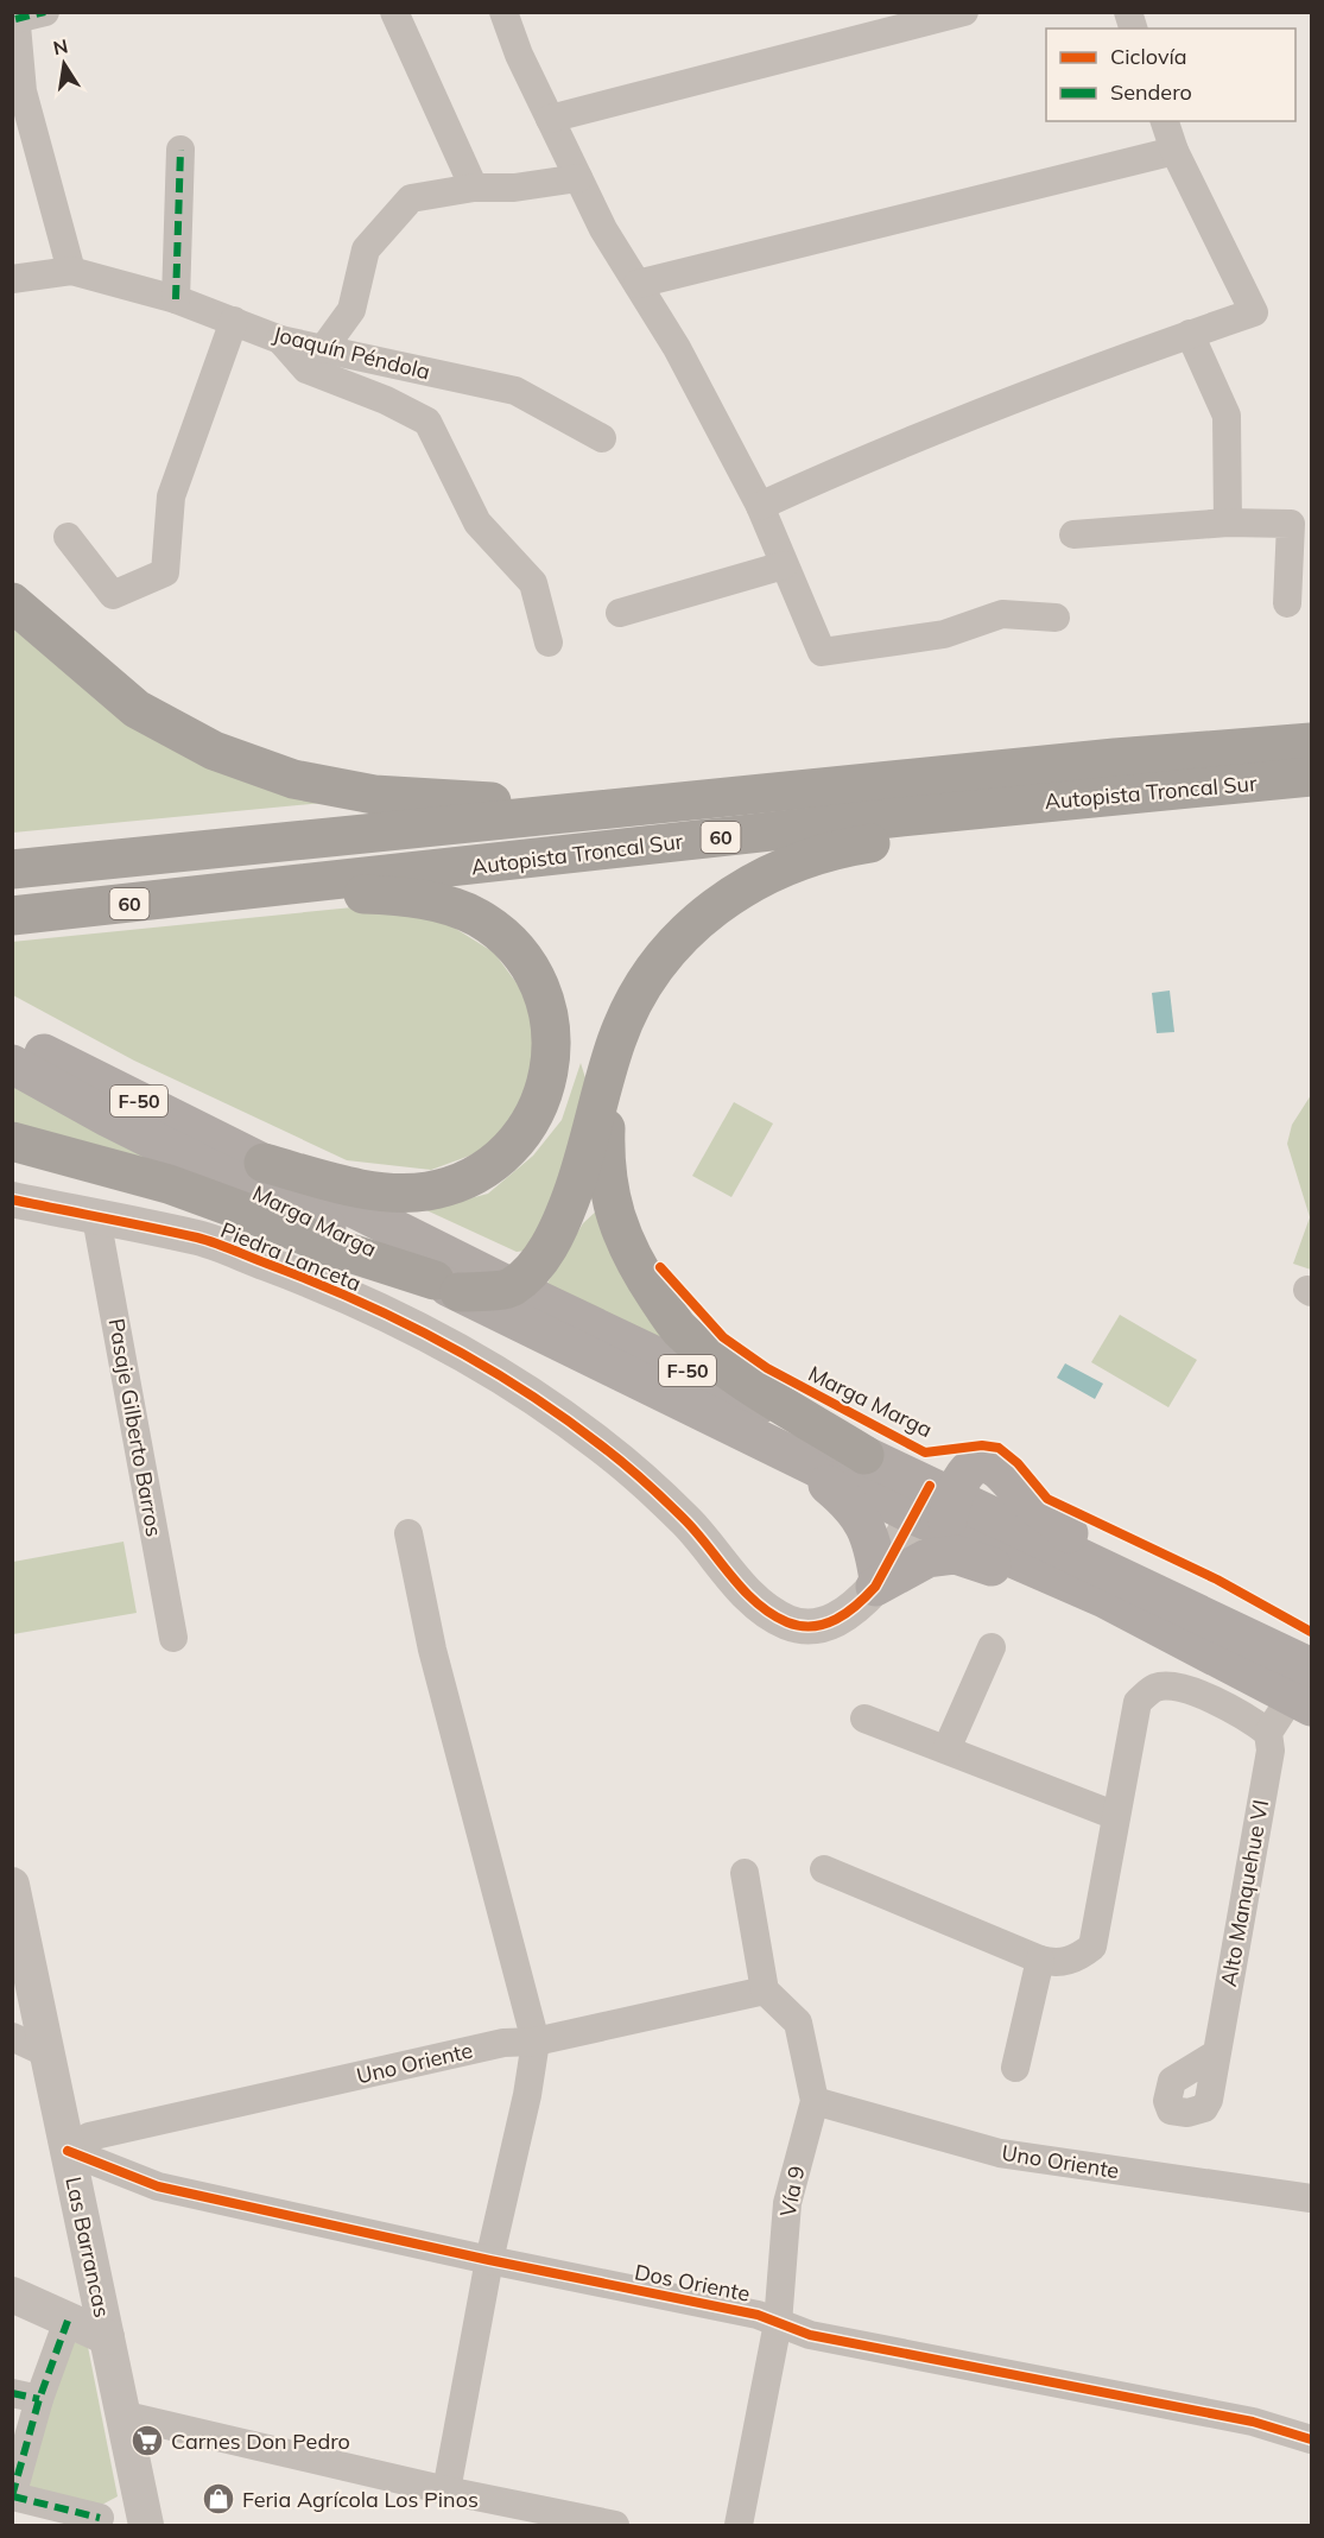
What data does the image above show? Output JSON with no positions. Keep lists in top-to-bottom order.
{
  "streets": {
    "highway": ["Autopista Troncal Sur", "60"],
    "main road": ["F-50", "Marga Marga"],
    "street": [
      "Joaquín Péndola",
      "Piedra Lanceta",
      "Pasaje Gilberto Barros",
      "Alto Manquehue VI",
      "Uno Oriente",
      "Vía 9",
      "Las Barrancas",
      "Dos Oriente"
    ]
  },
  "crossings": [
    ["Marga Marga", "Piedra Lanceta"],
    ["Marga Marga", "Alto Manquehue VI"],
    ["Piedra Lanceta", "Pasaje Gilberto Barros"],
    ["Uno Oriente", "Vía 9"],
    ["Uno Oriente", "Las Barrancas"],
    ["Uno Oriente", "Dos Oriente"],
    ["Vía 9", "Dos Oriente"],
    ["Las Barrancas", "Dos Oriente"]
  ],
  "places": {
    "supermarket": ["Carnes Don Pedro"],
    "shop": ["Feria Agrícola Los Pinos"]
  },
  "legend": ["Ciclovía", "Sendero"],
  "north": "top"
}
